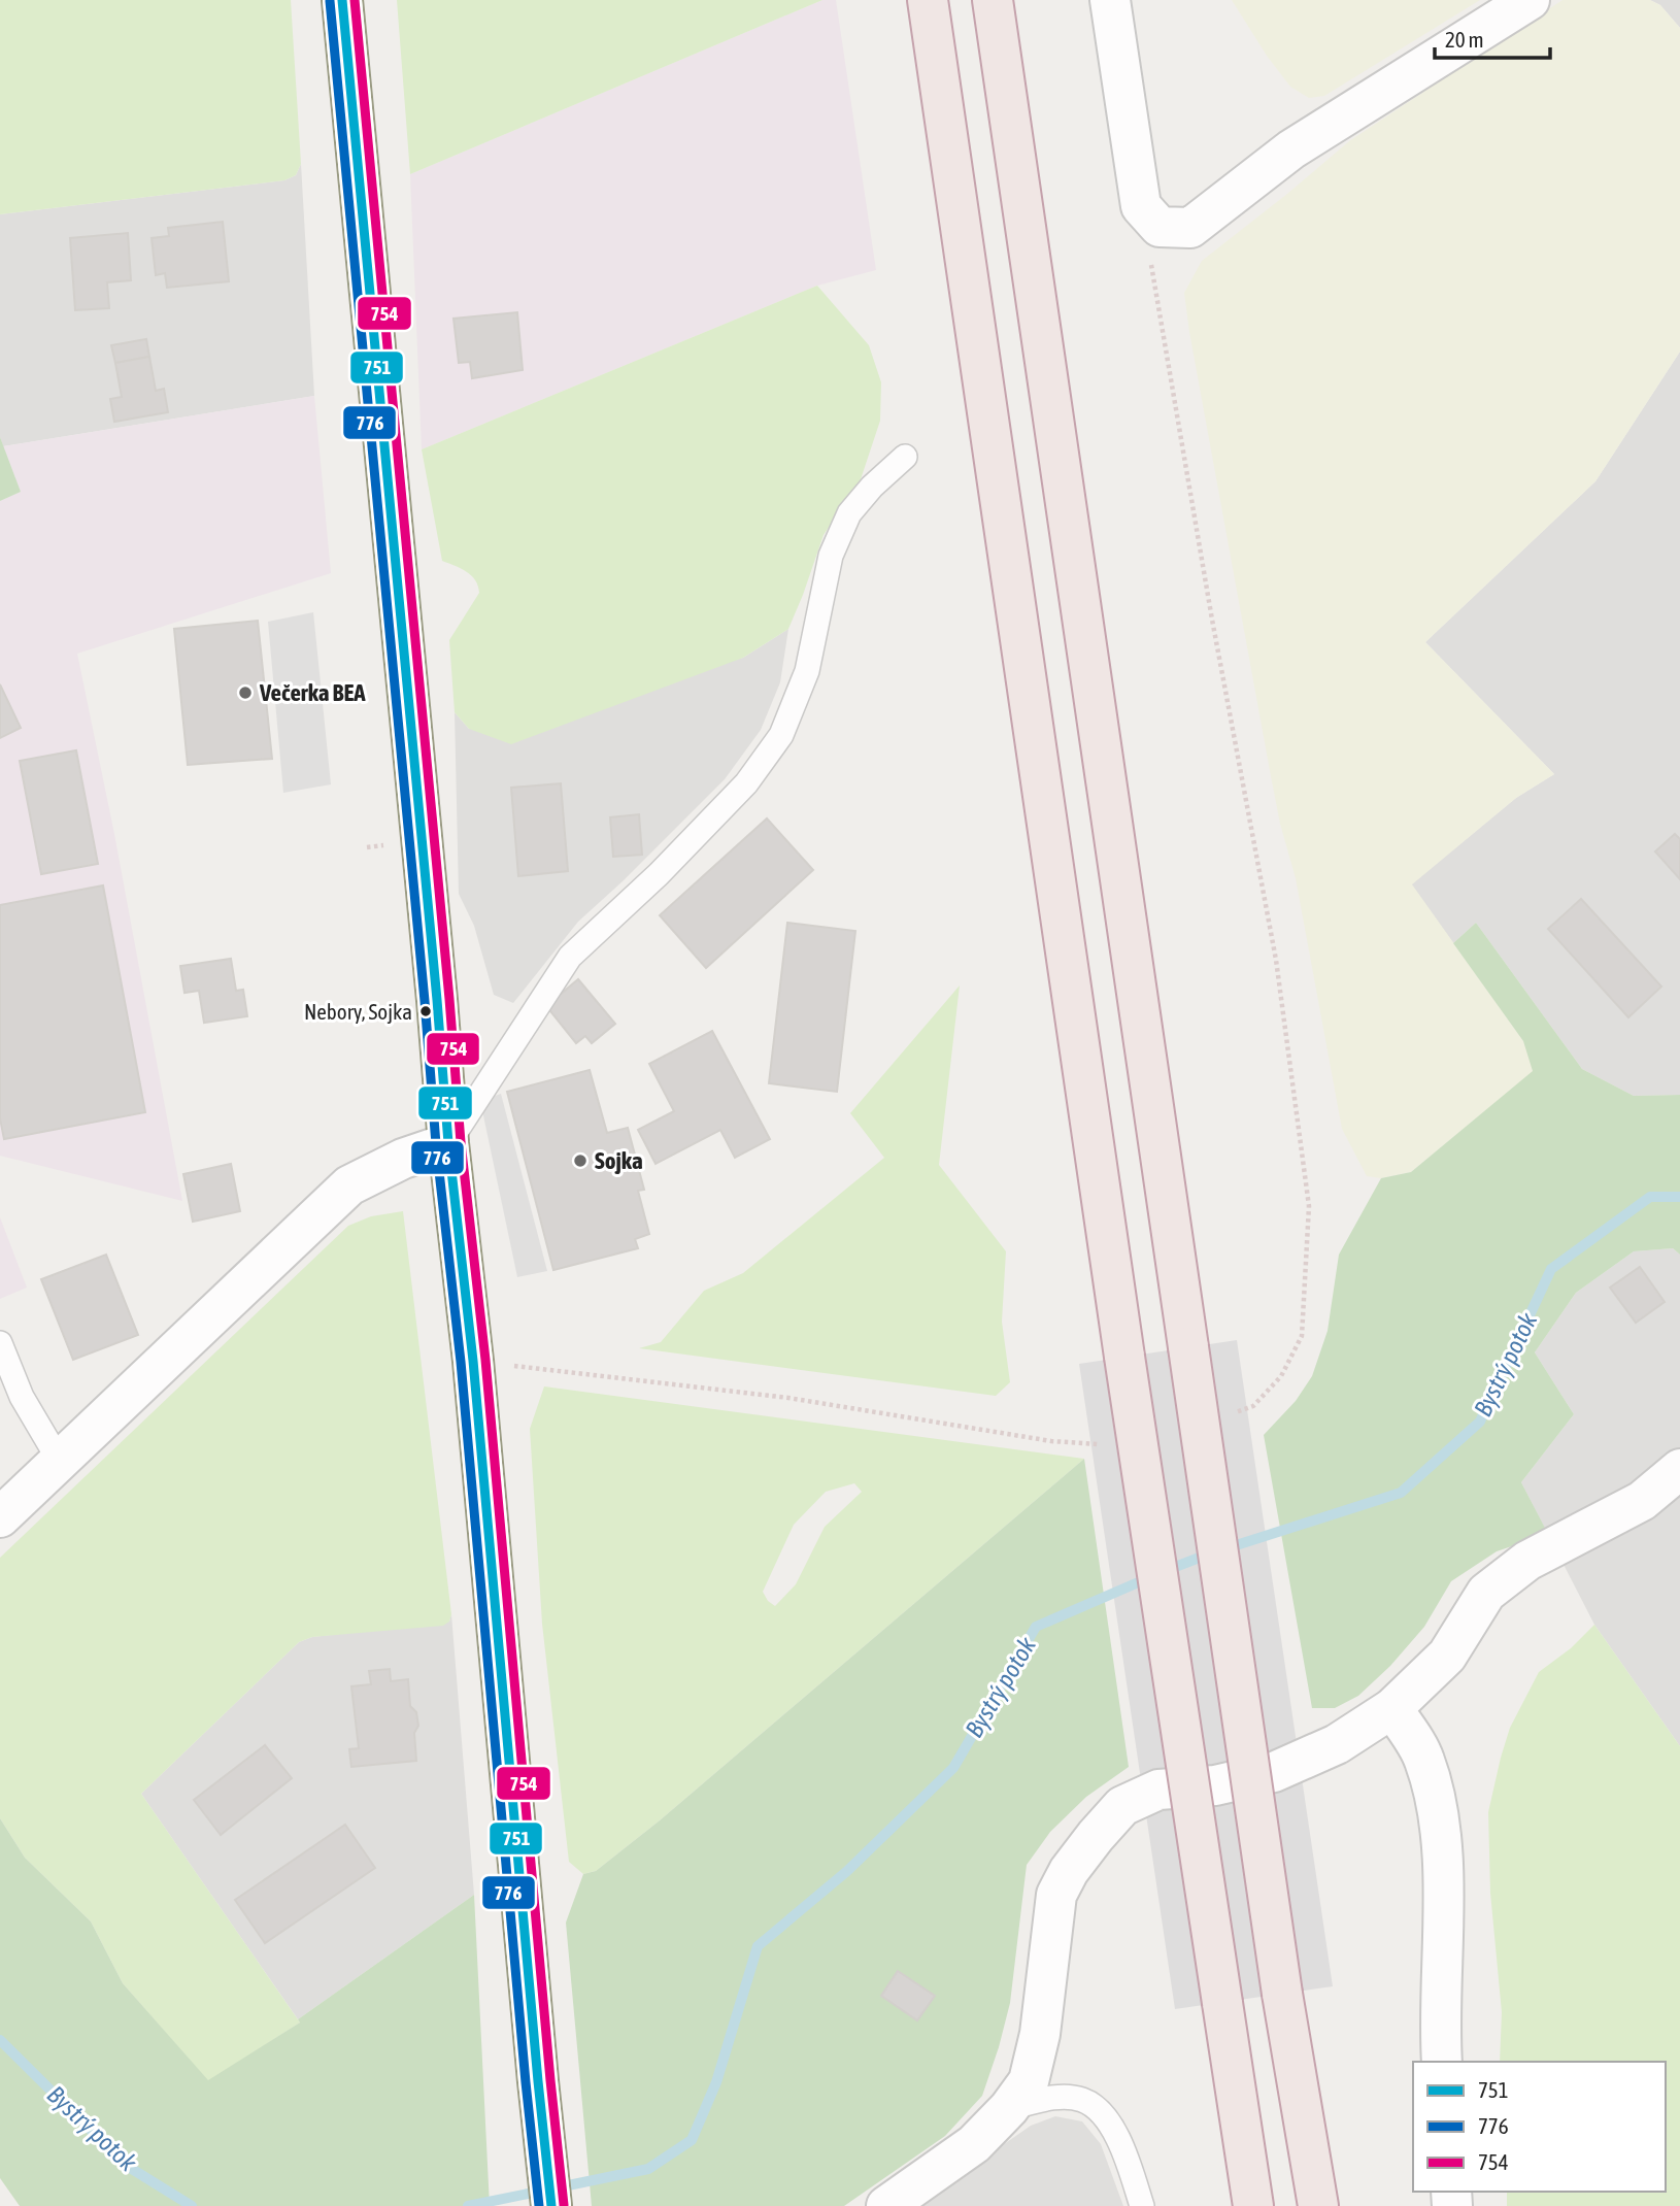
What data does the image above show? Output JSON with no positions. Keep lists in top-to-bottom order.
{
  "water": ["Bystrý potok"],
  "places": ["Večerka BEA", "Nebory, Sojka", "Sojka"],
  "lines": ["transit line 751", "transit line 754", "transit line 776"],
  "legend": ["751", "776", "754"],
  "scale_bar": "20 m"
}
